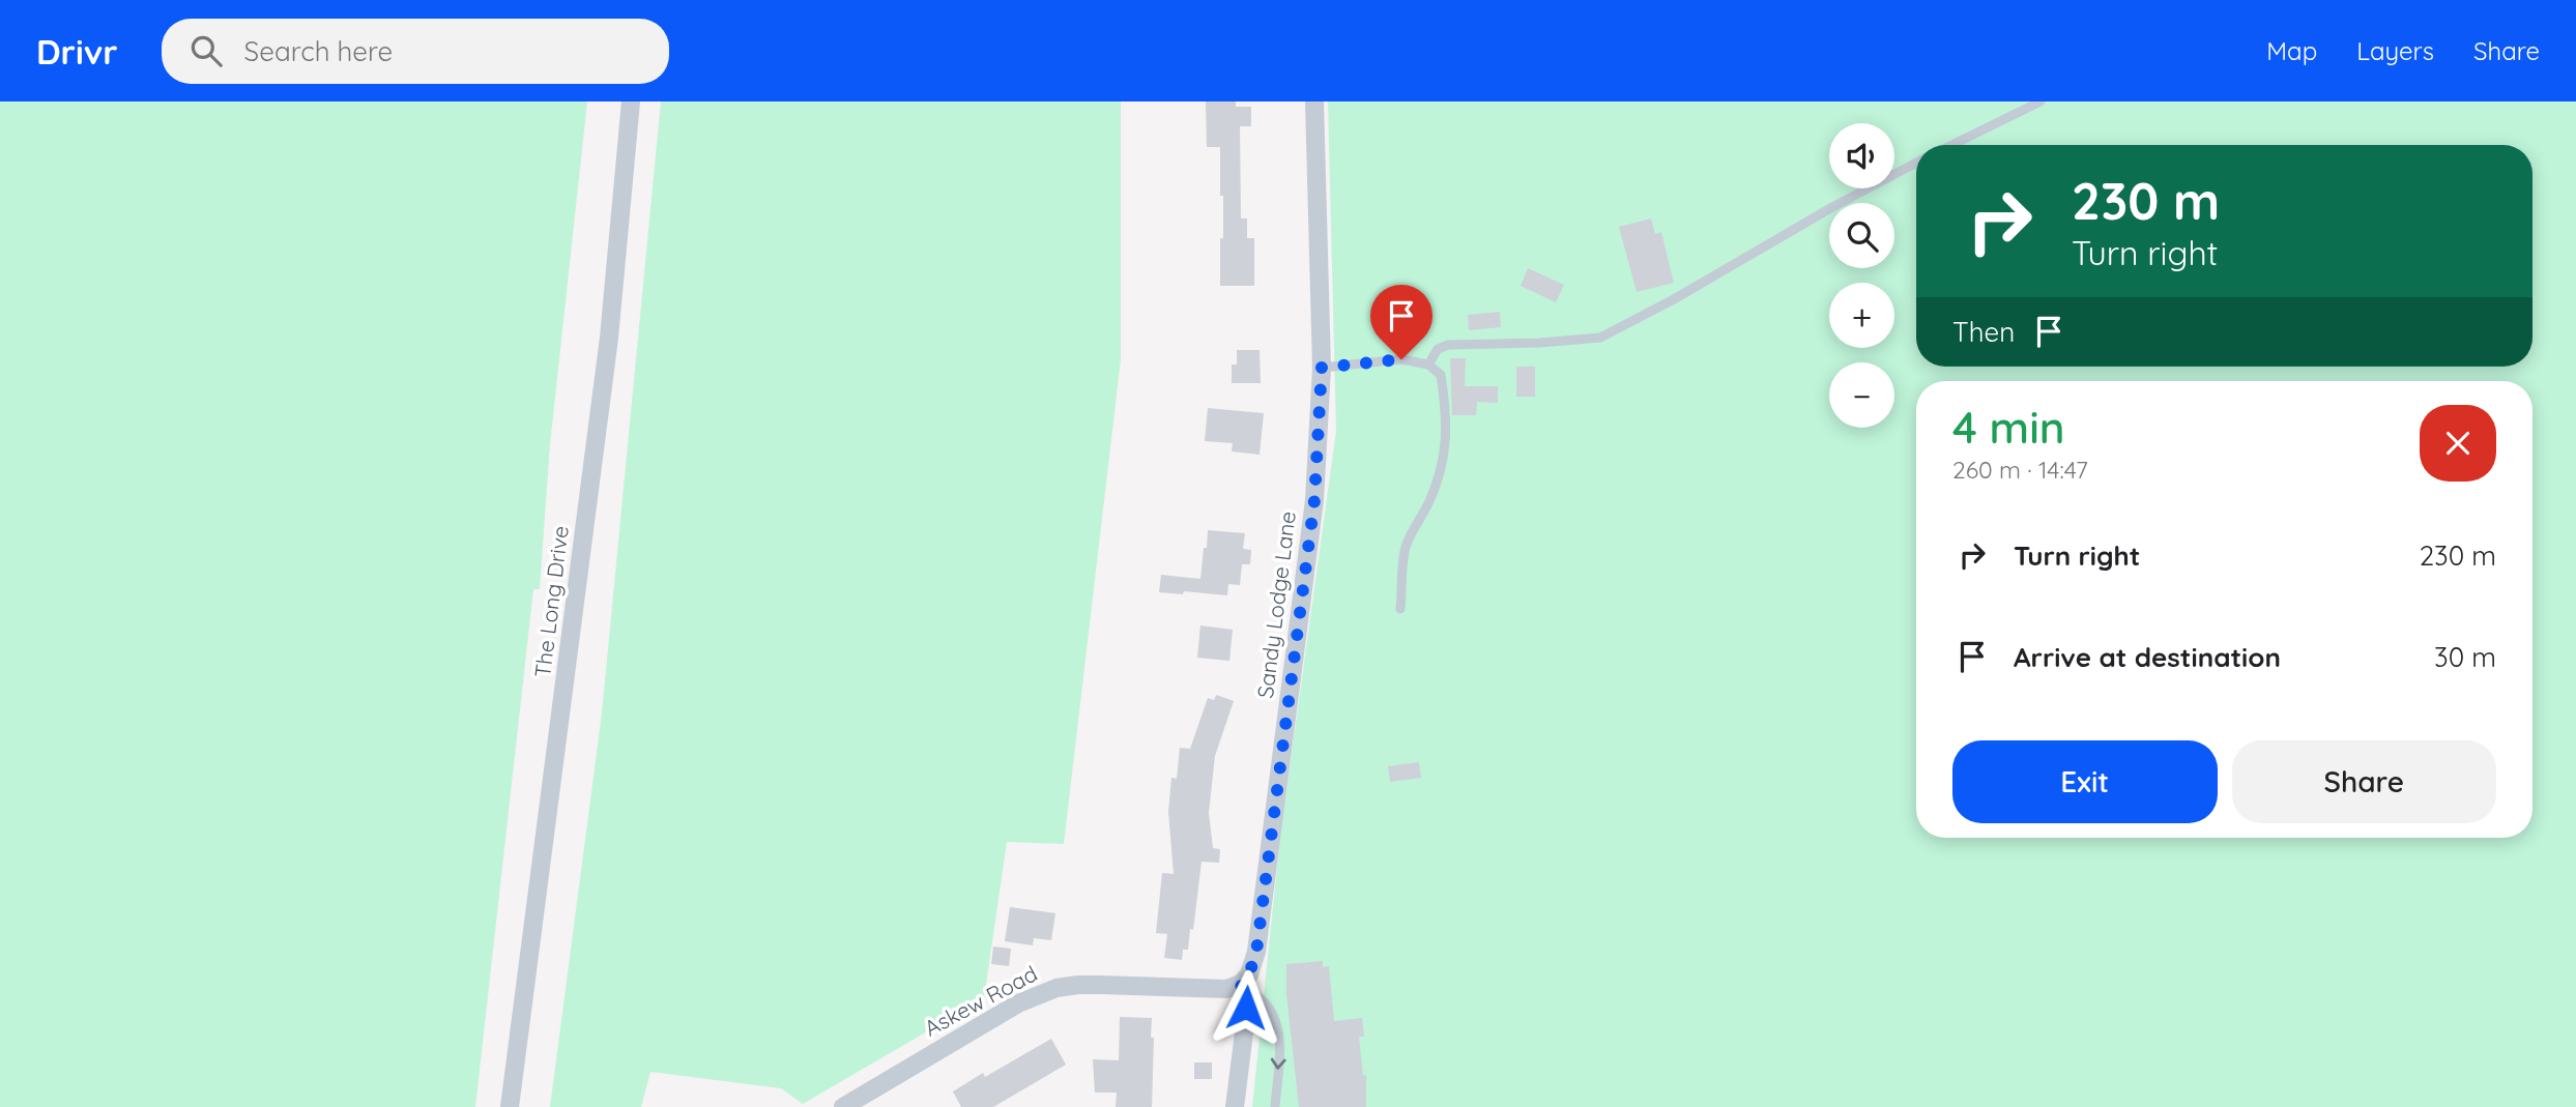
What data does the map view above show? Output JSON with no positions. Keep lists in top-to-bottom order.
{
  "streets": {
    "street": ["The Long Drive", "Sandy Lodge Lane", "Askew Road"]
  },
  "crossings": [
    ["Sandy Lodge Lane", "Askew Road"]
  ],
  "page": {
    "header": "Drivr",
    "search": "Search here",
    "nav": ["Map", "Layers", "Share"],
    "map_buttons": ["+", "−"],
    "turn": ["230 m", "Turn right"],
    "then": "Then",
    "heading": ["4 min", "260 m · 14:47"],
    "list": [
      {
        "name": "Turn right",
        "value": "230 m"
      },
      {
        "name": "Arrive at destination",
        "value": "30 m"
      }
    ],
    "buttons": ["Exit", "Share"]
  }
}
